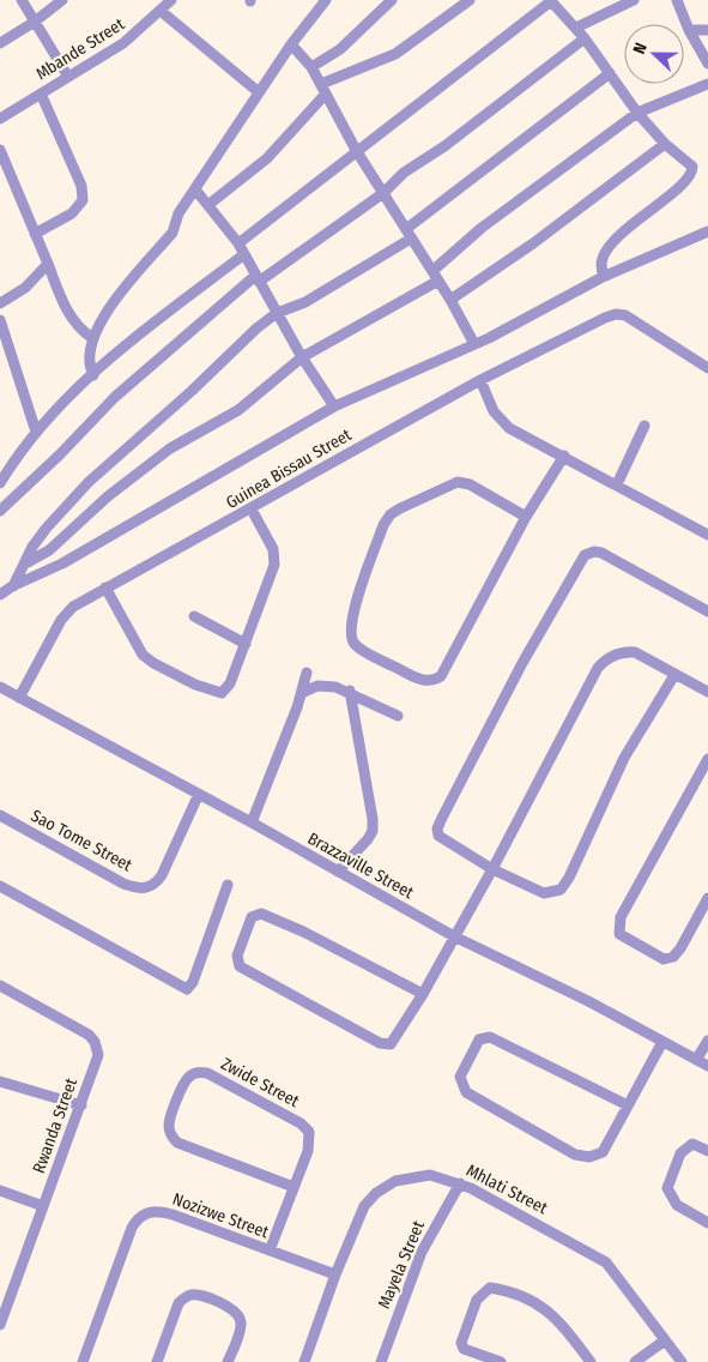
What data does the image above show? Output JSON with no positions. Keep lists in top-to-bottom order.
{
  "streets": {
    "street": [
      "Mbande Street",
      "Guinea Bissau Street",
      "Sao Tome Street",
      "Brazzaville Street",
      "Zwide Street",
      "Rwanda Street",
      "Mhlati Street",
      "Nozizwe Street",
      "Mayela Street"
    ]
  },
  "crossings": [
    ["Guinea Bissau Street", "Brazzaville Street"],
    ["Sao Tome Street", "Brazzaville Street"],
    ["Zwide Street", "Nozizwe Street"],
    ["Mhlati Street", "Nozizwe Street"],
    ["Mhlati Street", "Mayela Street"]
  ],
  "north": "left"
}
